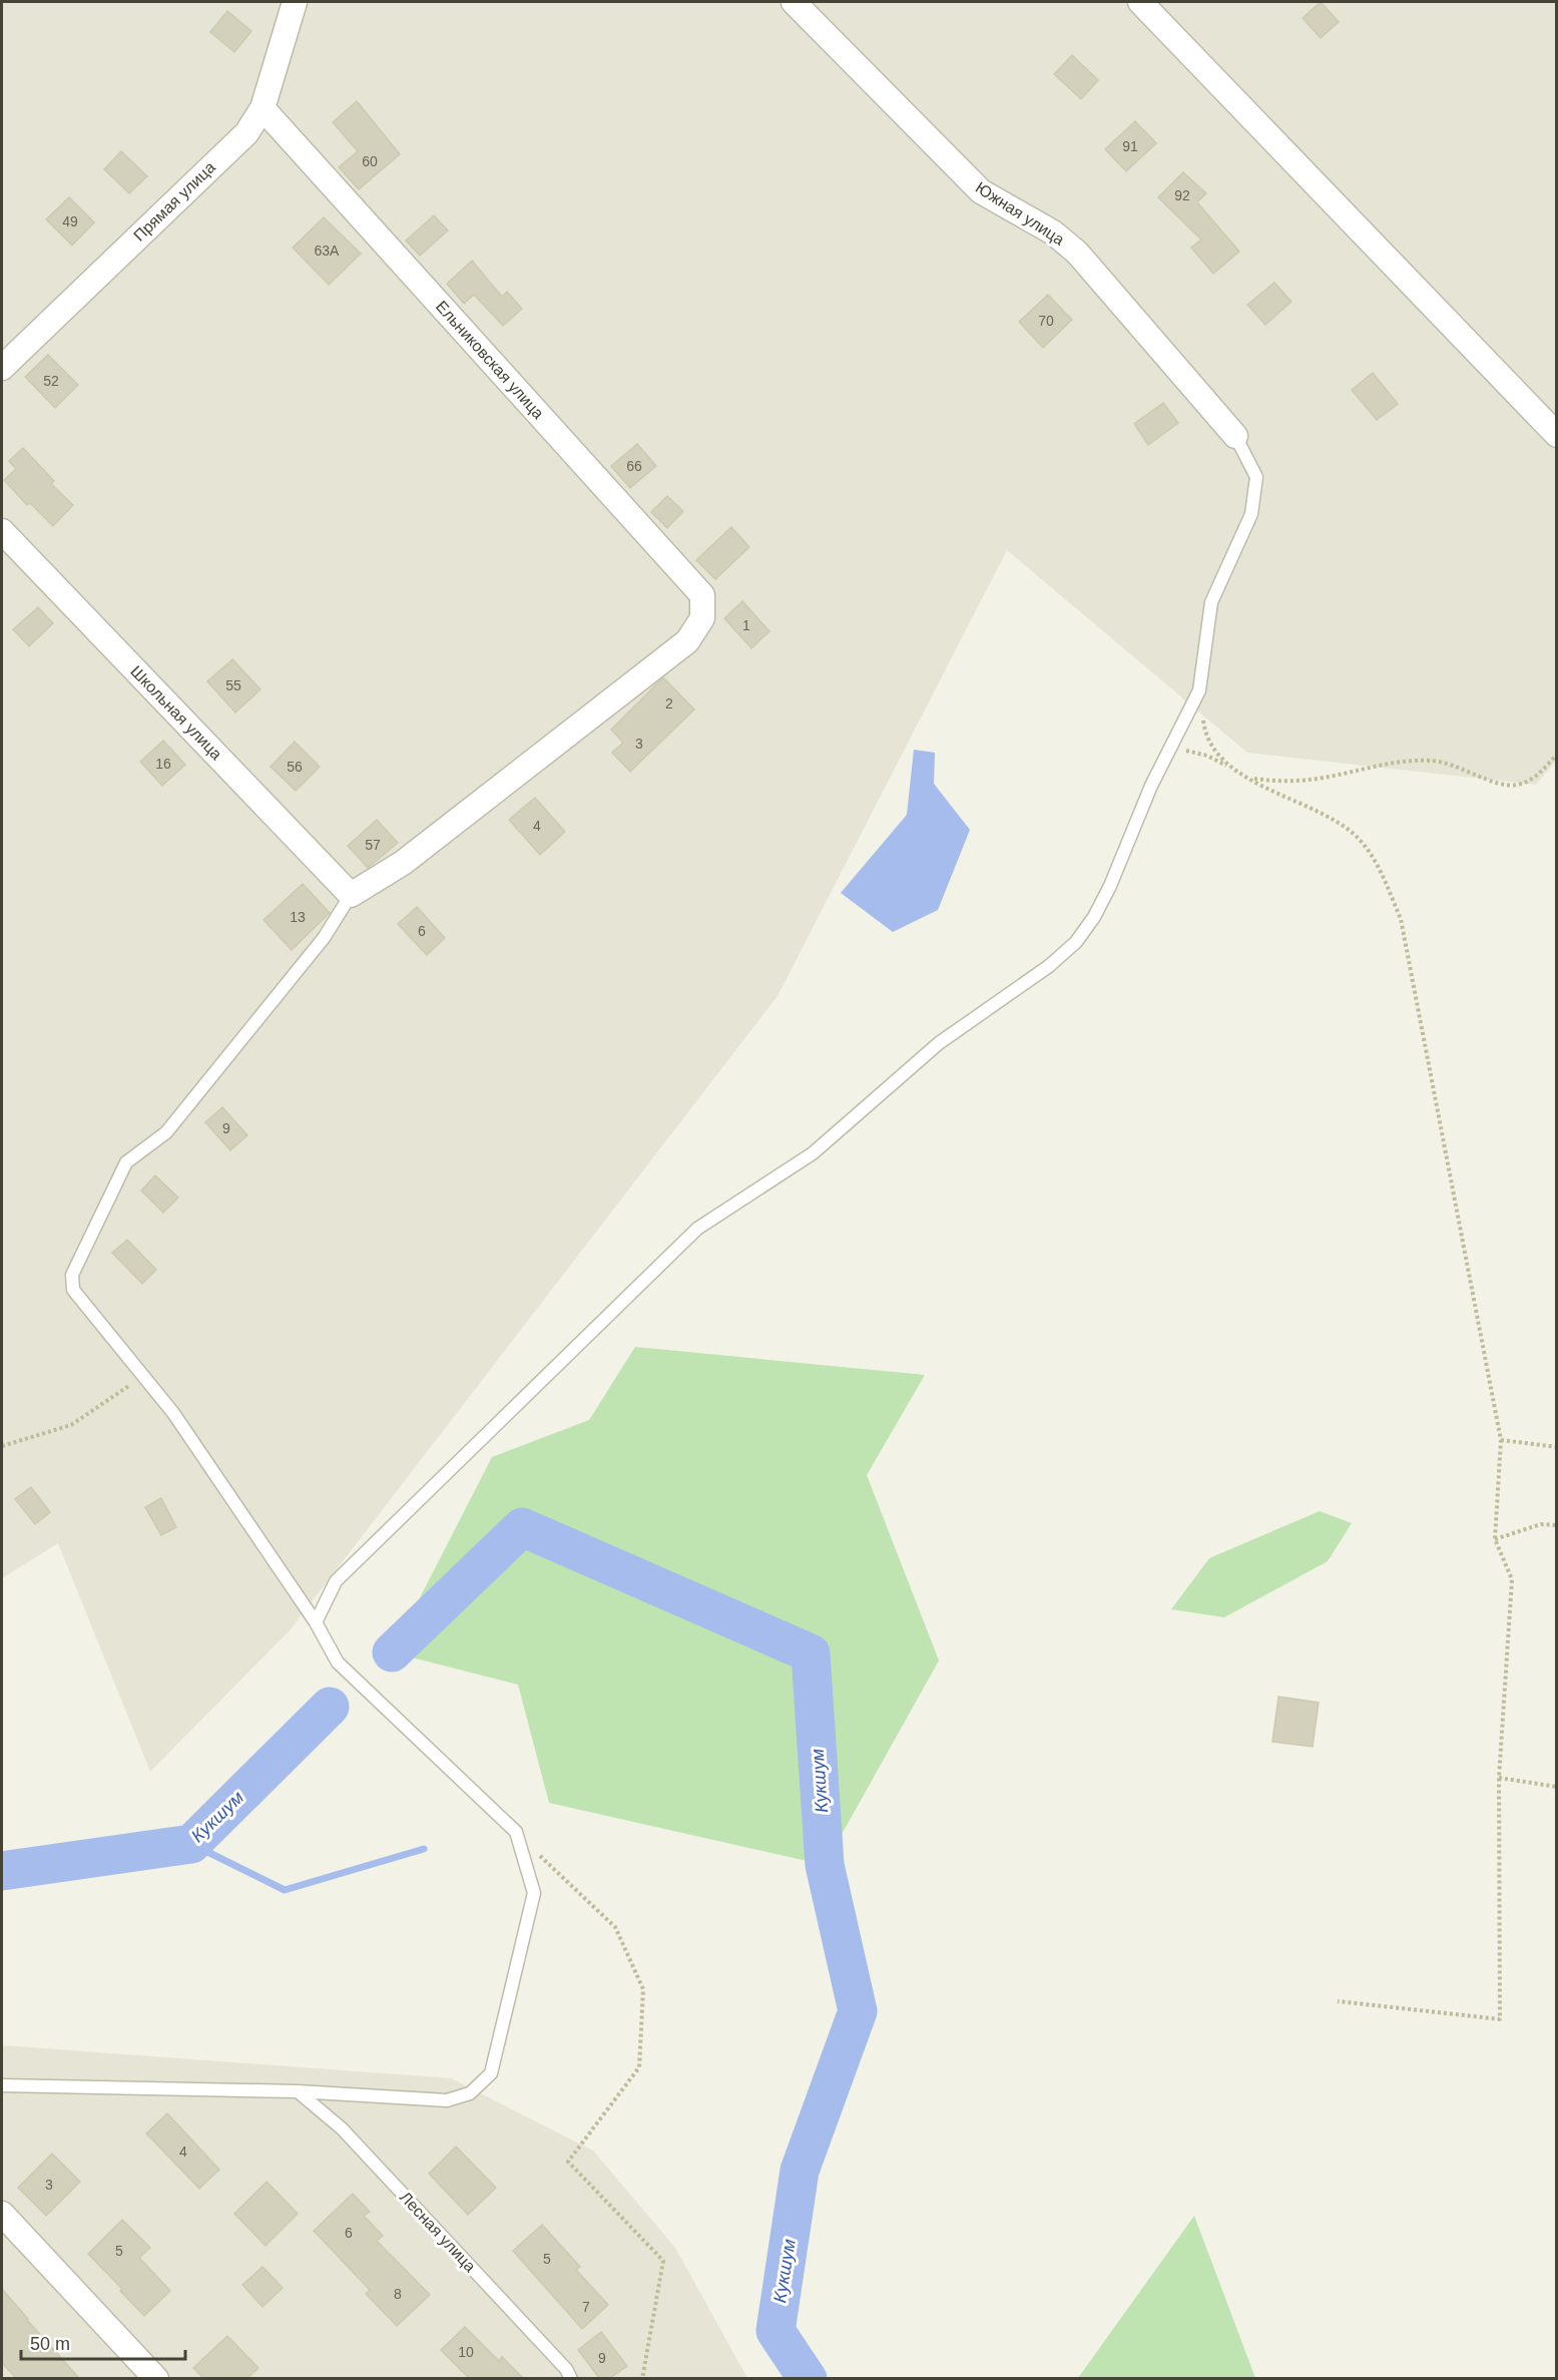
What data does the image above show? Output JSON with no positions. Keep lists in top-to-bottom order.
{
  "streets": {
    "street": [
      "Прямая улица",
      "Южная улица",
      "Ельниковская улица",
      "Школьная улица"
    ],
    "lane": ["Лесная улица"]
  },
  "crossings": [
    ["Прямая улица", "Ельниковская улица"],
    ["Ельниковская улица", "Школьная улица"]
  ],
  "water": ["Кукшум"],
  "house_numbers": [
    "91",
    "60",
    "92",
    "49",
    "63А",
    "70",
    "52",
    "66",
    "1",
    "55",
    "2",
    "3",
    "16",
    "56",
    "4",
    "57",
    "13",
    "6",
    "9",
    "4",
    "3",
    "6",
    "5",
    "5",
    "8",
    "7",
    "10",
    "9"
  ],
  "scale_bar": "50 m"
}
